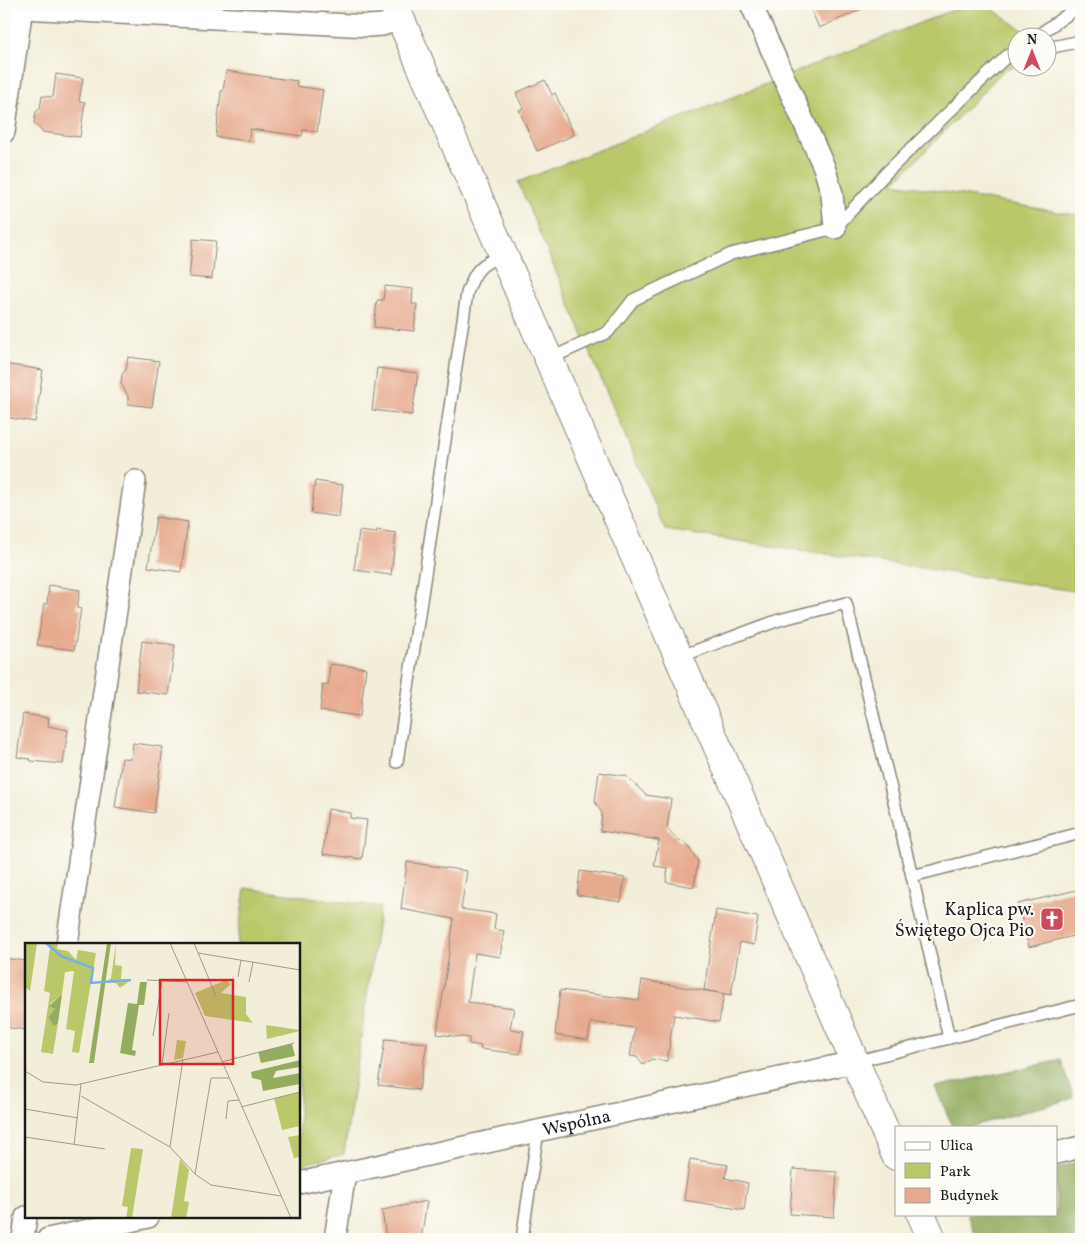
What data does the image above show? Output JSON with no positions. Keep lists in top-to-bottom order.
{
  "streets": {
    "street": ["Wspólna"]
  },
  "places": {
    "church": ["Kaplica pw. Świętego Ojca Pio"]
  },
  "legend": ["Ulica", "Park", "Budynek"],
  "north": "top"
}
